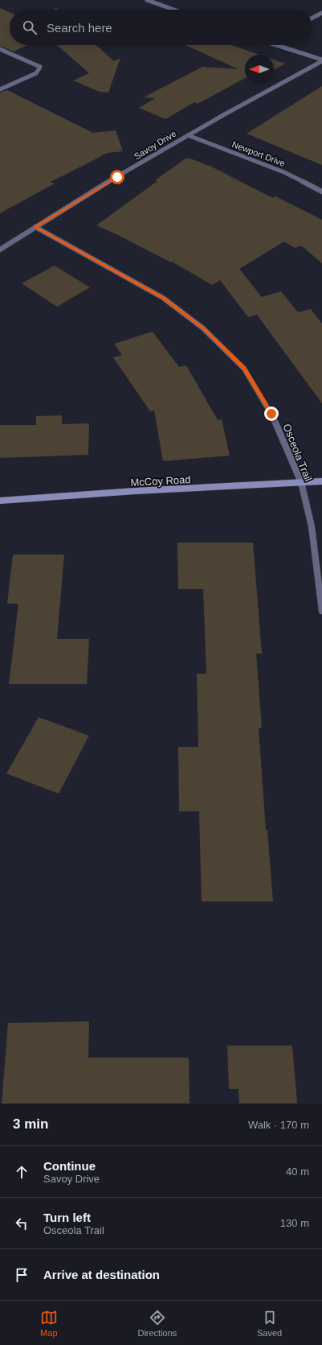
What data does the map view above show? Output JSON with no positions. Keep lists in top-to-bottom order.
{
  "streets": {
    "street": [
      "Savoy Drive",
      "Newport Drive",
      "Osceola Trail",
      "McCoy Road"
    ]
  },
  "crossings": [
    ["Savoy Drive", "Newport Drive"],
    ["Savoy Drive", "Osceola Trail"],
    ["Osceola Trail", "McCoy Road"]
  ],
  "north": "left",
  "page": {
    "search": "Search here",
    "heading": ["3 min", "Walk · 170 m"],
    "list": [
      ["Continue", "Savoy Drive", "40 m"],
      ["Turn left", "Osceola Trail", "130 m"],
      "Arrive at destination"
    ],
    "nav": ["Map", "Directions", "Saved"]
  }
}
